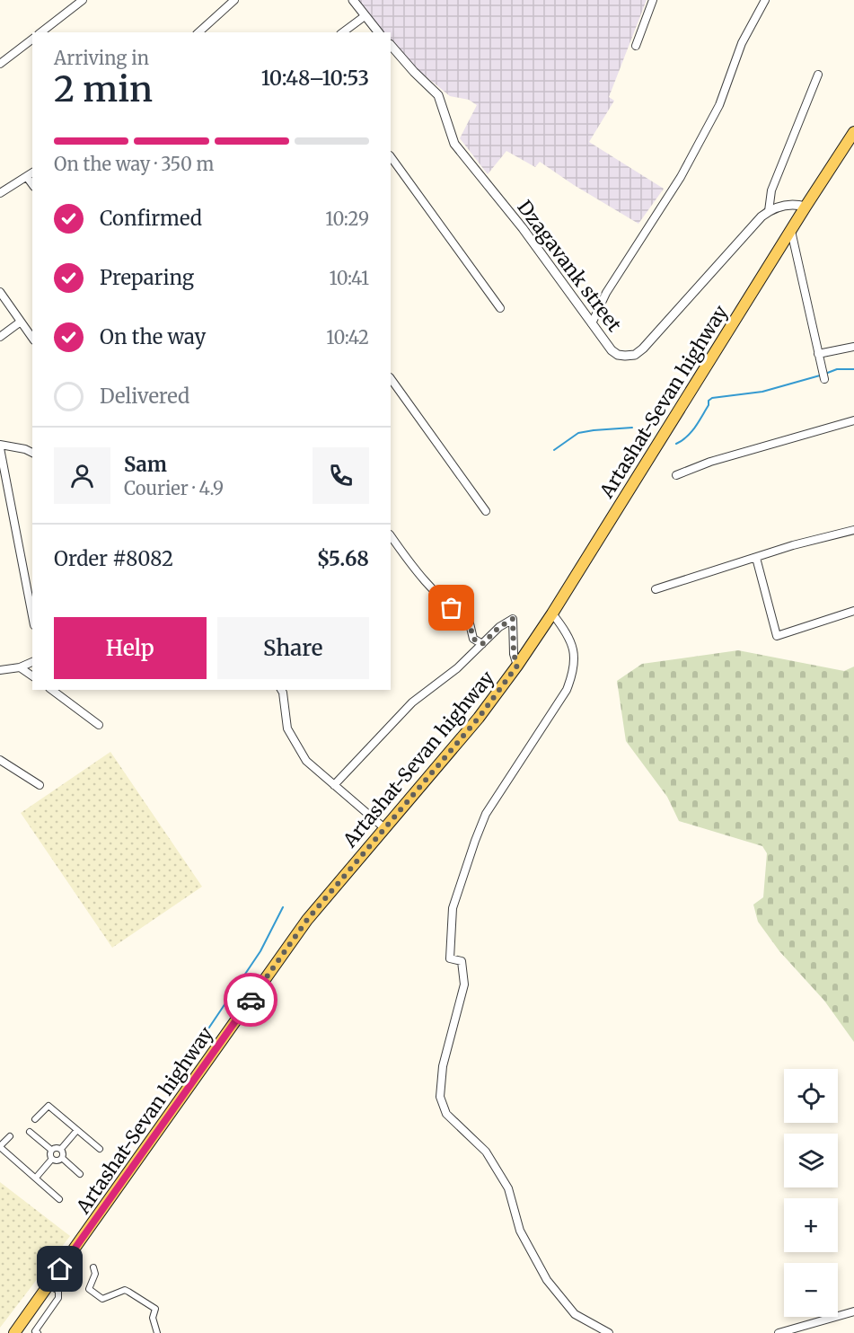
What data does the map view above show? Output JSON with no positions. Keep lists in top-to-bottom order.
{
  "streets": {
    "main road": ["Artashat-Sevan highway"],
    "street": ["Dzagavank street"]
  },
  "page": {
    "heading": ["2 min", "Arriving in", "10:48–10:53"],
    "panel": [
      "Sam",
      "Courier · 4.9",
      "Order #8082",
      "$5.68"
    ],
    "bar": "On the way · 350 m",
    "list": [
      ["Confirmed", "10:29"],
      ["Preparing", "10:41"],
      ["On the way", "10:42"],
      "Delivered"
    ],
    "buttons": ["Help", "Share"],
    "map_buttons": ["+", "−"]
  }
}
